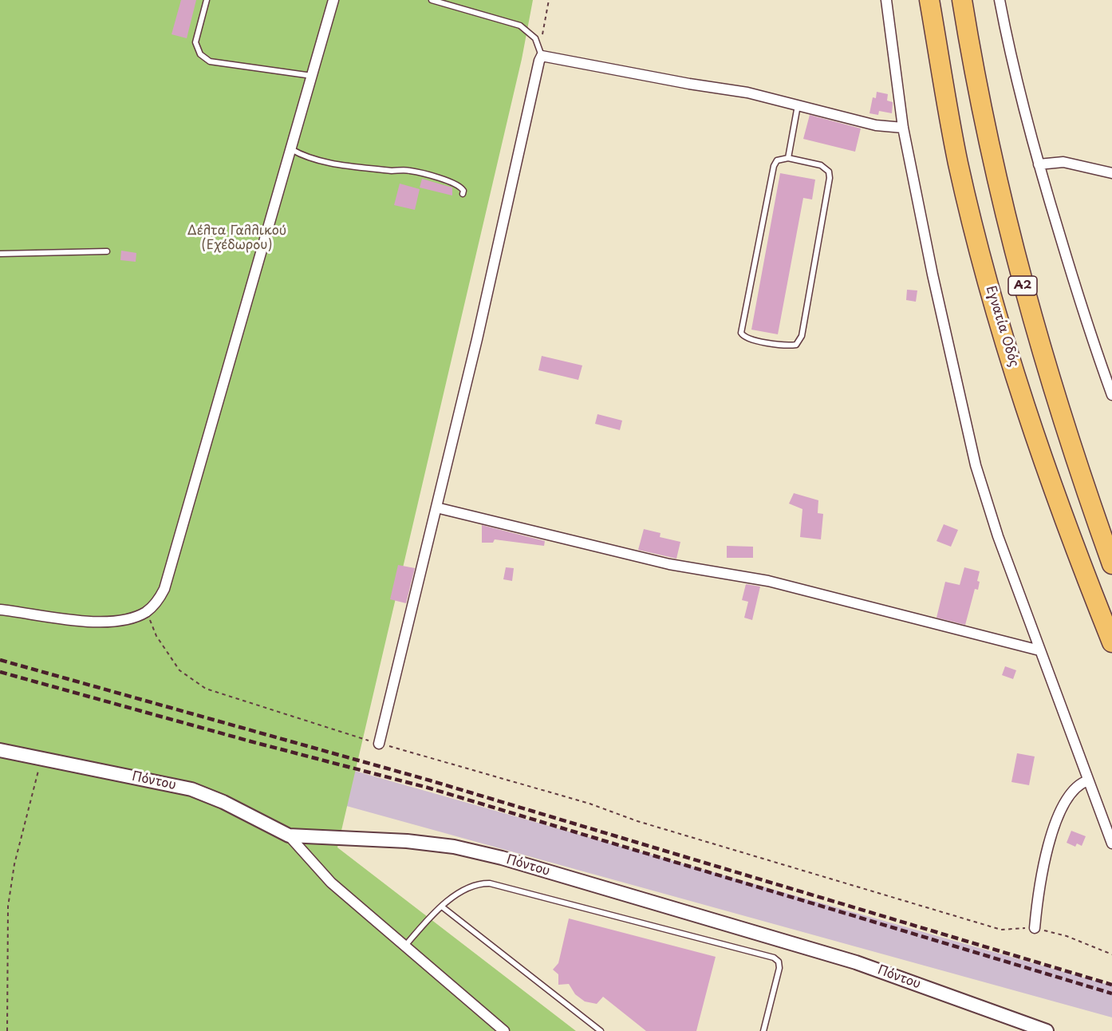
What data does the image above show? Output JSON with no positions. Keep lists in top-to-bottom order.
{
  "streets": {
    "highway": ["Α2", "Εγνατία Οδός"],
    "street": ["Πόντου"]
  },
  "parks": ["Δέλτα Γαλλικού (Εχέδωρου)"]
}
